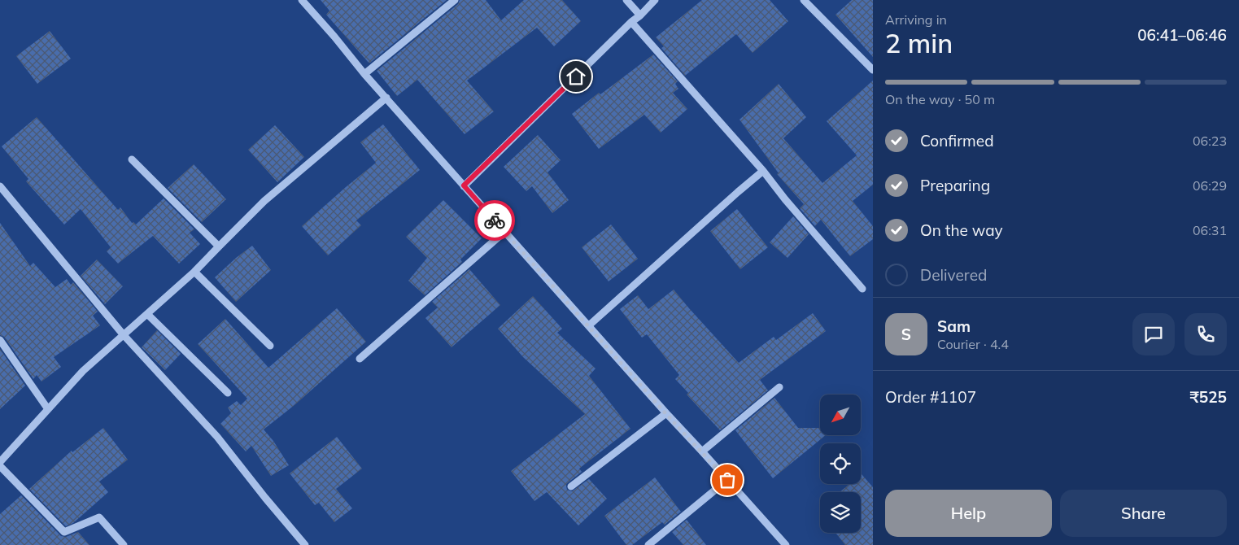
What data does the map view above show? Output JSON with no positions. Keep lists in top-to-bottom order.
{
  "north": "bottom left",
  "page": {
    "heading": ["2 min", "Arriving in", "06:41–06:46"],
    "panel": [
      "Sam",
      "Courier · 4.4",
      "Order #1107",
      "₹525"
    ],
    "bar": "On the way · 50 m",
    "list": [
      ["Confirmed", "06:23"],
      ["Preparing", "06:29"],
      ["On the way", "06:31"],
      "Delivered"
    ],
    "round": "S",
    "buttons": ["Help", "Share"]
  }
}
